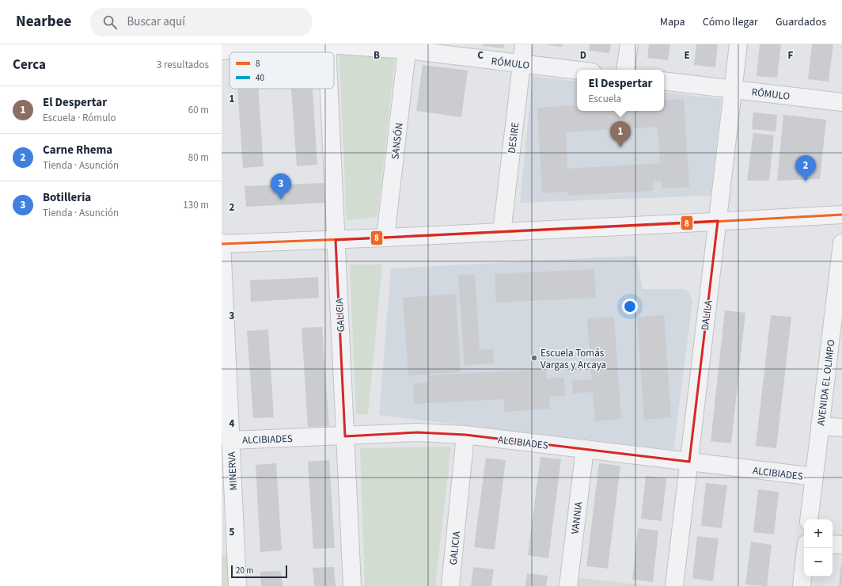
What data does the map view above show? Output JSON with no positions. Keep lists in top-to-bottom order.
{
  "streets": {
    "street": [
      "RÓMULO",
      "DESIRE",
      "SANSÓN",
      "GALICIA",
      "DALILA",
      "AVENIDA EL OLIMPO",
      "ALCIBIADES",
      "MINERVA",
      "VANNIA"
    ]
  },
  "crossings": [
    ["RÓMULO", "DESIRE"],
    ["RÓMULO", "SANSÓN"],
    ["RÓMULO", "GALICIA"],
    ["RÓMULO", "DALILA"],
    ["GALICIA", "ALCIBIADES"],
    ["DALILA", "ALCIBIADES"],
    ["AVENIDA EL OLIMPO", "ALCIBIADES"],
    ["ALCIBIADES", "MINERVA"],
    ["ALCIBIADES", "VANNIA"]
  ],
  "places": ["Escuela Tomás Vargas y Arcaya"],
  "lines": ["transit line 8"],
  "legend": ["8", "40"],
  "scale_bar": "20 m",
  "page": {
    "header": "Nearbee",
    "search": "Buscar aquí",
    "nav": ["Mapa", "Cómo llegar", "Guardados"],
    "heading": ["Cerca", "3 resultados"],
    "popup": ["El Despertar", "Escuela"],
    "list": [
      {
        "mark": "1",
        "name": "El Despertar",
        "note": "Escuela · Rómulo",
        "value": "60 m"
      },
      {
        "mark": "2",
        "name": "Carne Rhema",
        "note": "Tienda · Asunción",
        "value": "80 m"
      },
      {
        "mark": "3",
        "name": "Botilleria",
        "note": "Tienda · Asunción",
        "value": "130 m"
      }
    ],
    "pins": ["1", "2", "3"],
    "map_buttons": ["+", "−"],
    "scale": "20 m"
  },
  "grid": {
    "columns": [
      "B",
      "C",
      "D",
      "E",
      "F"
    ],
    "rows": [
      "1",
      "2",
      "3",
      "4",
      "5"
    ]
  }
}
